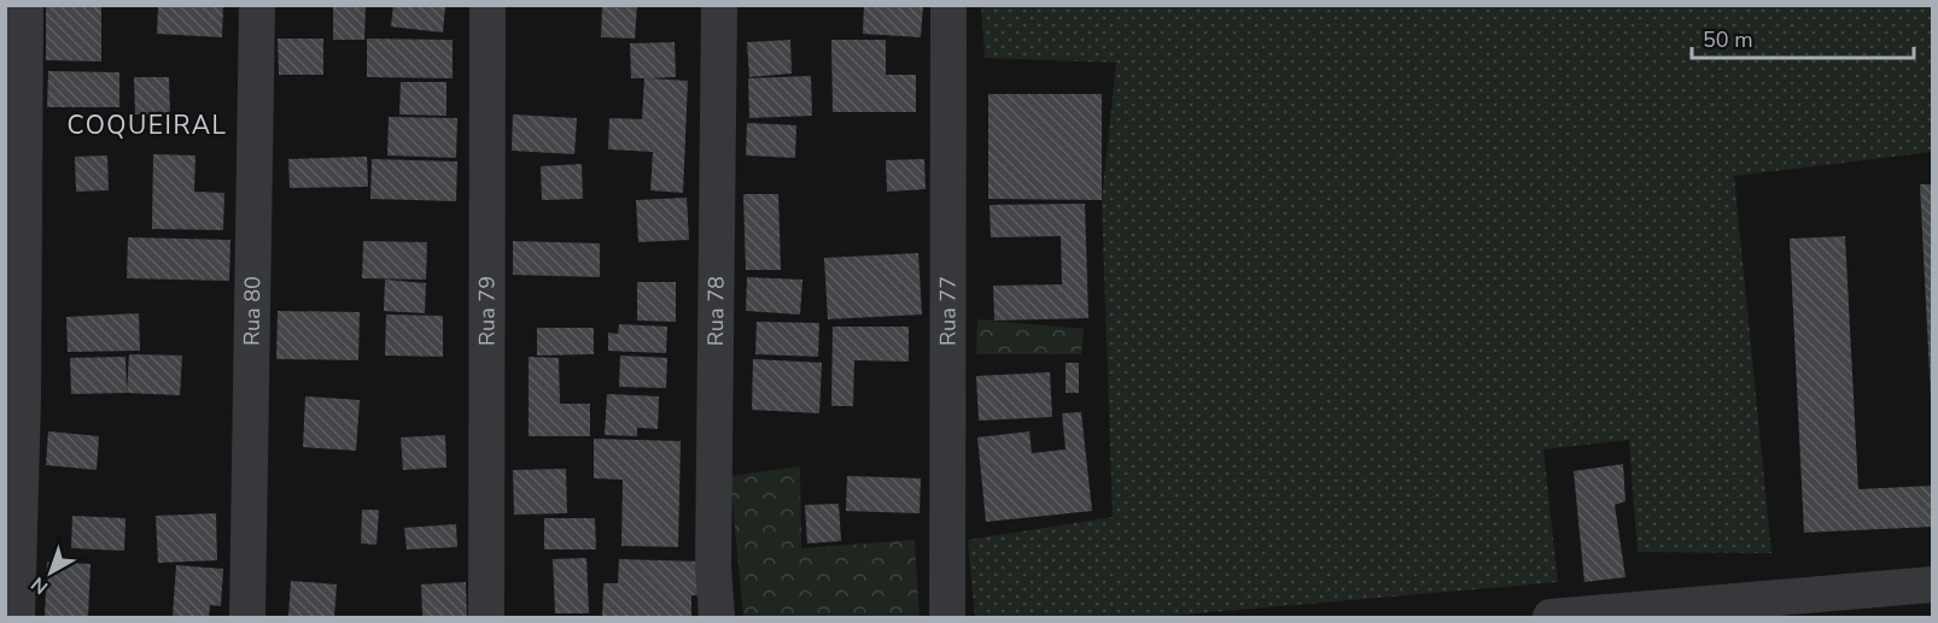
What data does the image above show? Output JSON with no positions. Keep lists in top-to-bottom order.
{
  "streets": {
    "street": [
      "Rua 77",
      "Rua 80",
      "Rua 79",
      "Rua 78"
    ]
  },
  "districts": ["COQUEIRAL"],
  "scale_bar": "50 m",
  "north": "bottom left"
}
